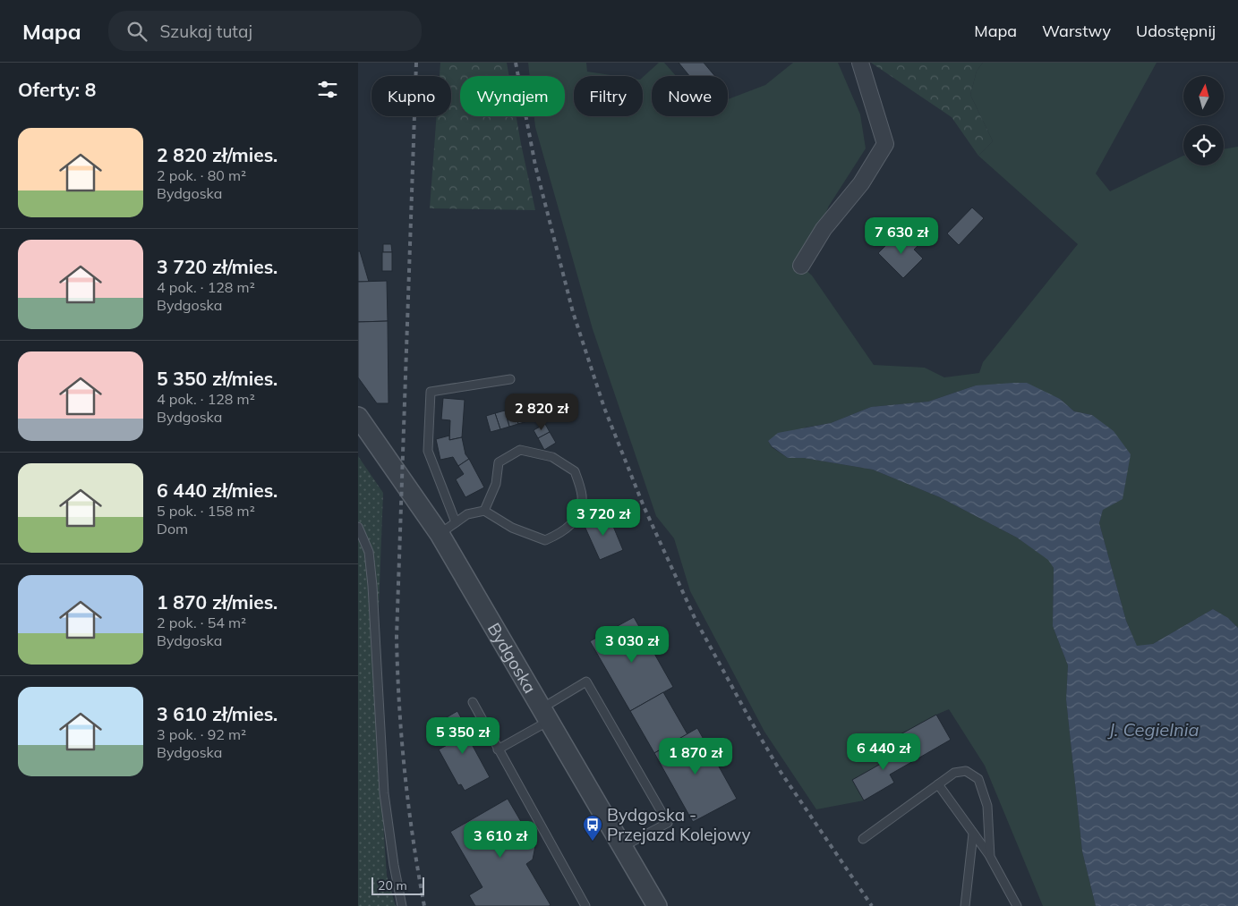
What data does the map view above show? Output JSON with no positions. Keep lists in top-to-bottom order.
{
  "streets": {
    "street": ["Bydgoska"]
  },
  "water": ["J. Cegielnia"],
  "places": {
    "bus stop": ["Bydgoska - Przejazd Kolejowy"]
  },
  "scale_bar": "20 m",
  "north": "top",
  "page": {
    "header": "Mapa",
    "search": "Szukaj tutaj",
    "nav": ["Mapa", "Warstwy", "Udostępnij"],
    "heading": "Oferty: 8",
    "chip": [
      "Kupno",
      "Wynajem",
      "Filtry",
      "Nowe"
    ],
    "list": [
      {
        "name": "2 820 zł/mies.",
        "note": "2 pok. · 80 m² · Bydgoska"
      },
      {
        "name": "3 720 zł/mies.",
        "note": "4 pok. · 128 m² · Bydgoska"
      },
      {
        "name": "5 350 zł/mies.",
        "note": "4 pok. · 128 m² · Bydgoska"
      },
      {
        "name": "6 440 zł/mies.",
        "note": "5 pok. · 158 m² · Dom"
      },
      {
        "name": "1 870 zł/mies.",
        "note": "2 pok. · 54 m² · Bydgoska"
      },
      {
        "name": "3 610 zł/mies.",
        "note": "3 pok. · 92 m² · Bydgoska"
      }
    ],
    "price": [
      "7 630 zł",
      "2 820 zł",
      "3 720 zł",
      "3 030 zł",
      "5 350 zł",
      "6 440 zł",
      "1 870 zł",
      "3 610 zł"
    ],
    "scale": "20 m"
  }
}
